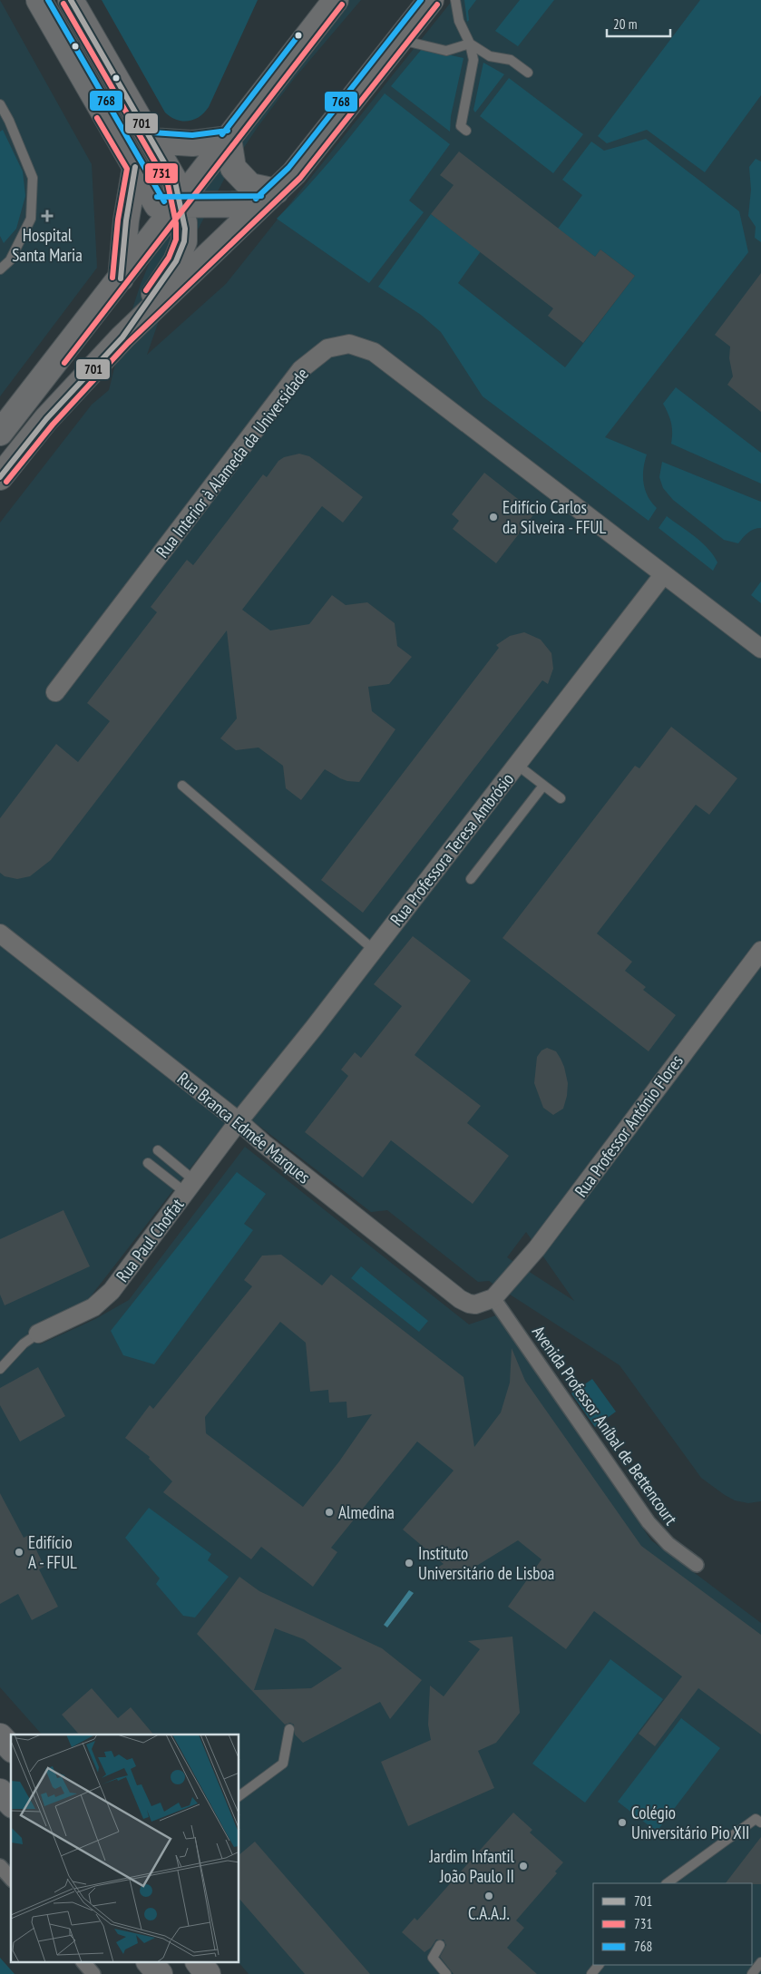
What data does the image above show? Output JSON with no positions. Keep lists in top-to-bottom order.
{
  "streets": {
    "street": [
      "Rua Interior à Alameda da Universidade",
      "Rua Professora Teresa Ambrósio",
      "Rua Professor António Flores",
      "Rua Branca Edmée Marques",
      "Rua Paul Choffat",
      "Avenida Professor Aníbal de Bettencourt"
    ]
  },
  "crossings": [
    ["Rua Interior à Alameda da Universidade", "Rua Professora Teresa Ambrósio"],
    ["Rua Professora Teresa Ambrósio", "Rua Branca Edmée Marques"],
    ["Rua Professora Teresa Ambrósio", "Rua Paul Choffat"],
    ["Rua Professor António Flores", "Rua Branca Edmée Marques"],
    ["Rua Professor António Flores", "Avenida Professor Aníbal de Bettencourt"],
    ["Rua Branca Edmée Marques", "Rua Paul Choffat"],
    ["Rua Branca Edmée Marques", "Avenida Professor Aníbal de Bettencourt"]
  ],
  "places": {
    "health": ["Hospital Santa Maria"],
    "other": [
      "Edifício Carlos da Silveira - FFUL",
      "Almedina",
      "Edifício A - FFUL",
      "Instituto Universitário de Lisboa",
      "Colégio Universitário Pio XII",
      "Jardim Infantil João Paulo II",
      "C.A.A.J."
    ]
  },
  "lines": ["transit line 701", "transit line 768", "transit line 731"],
  "legend": ["701", "731", "768"],
  "scale_bar": "20 m"
}
